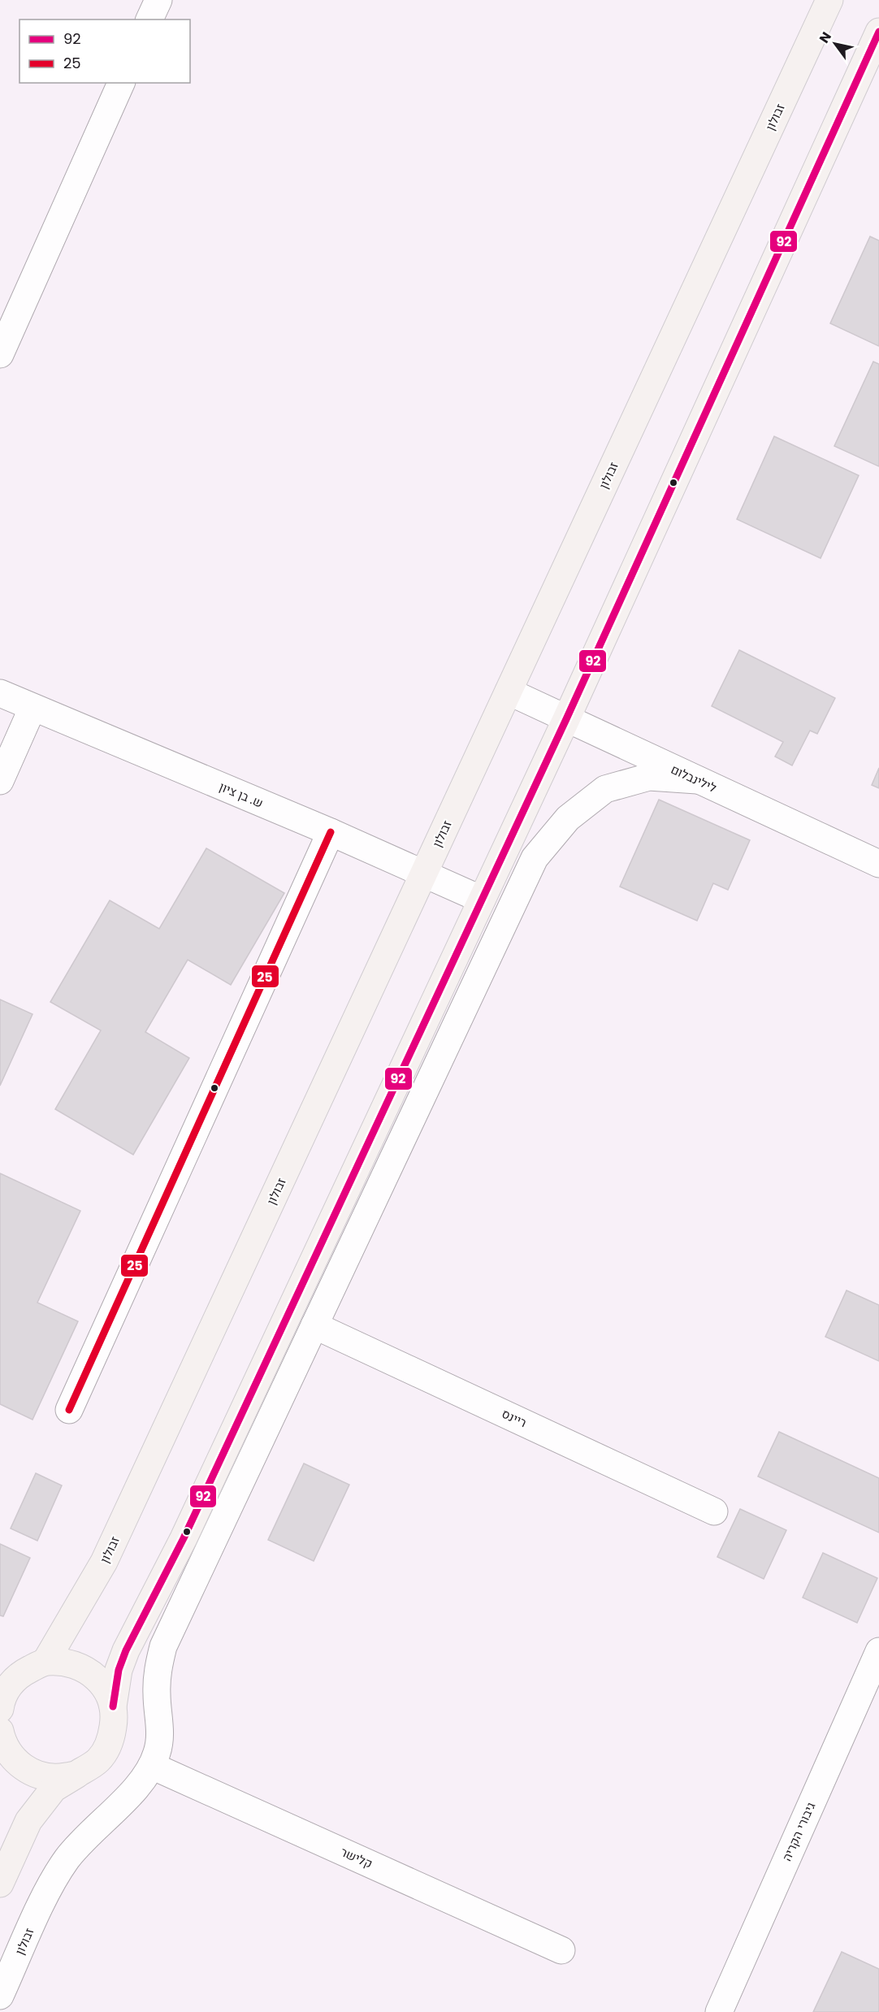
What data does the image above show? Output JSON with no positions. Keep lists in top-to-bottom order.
{
  "streets": {
    "main road": ["זבולון"],
    "street": [
      "לילינבלום",
      "ש. בן ציון",
      "ריינס",
      "גיבורי הקריה",
      "קלישר"
    ]
  },
  "crossings": [
    ["זבולון", "לילינבלום"],
    ["זבולון", "ש. בן ציון"],
    ["זבולון", "ריינס"],
    ["זבולון", "קלישר"]
  ],
  "lines": ["transit line 92", "transit line 25"],
  "legend": ["92", "25"],
  "north": "top left"
}
